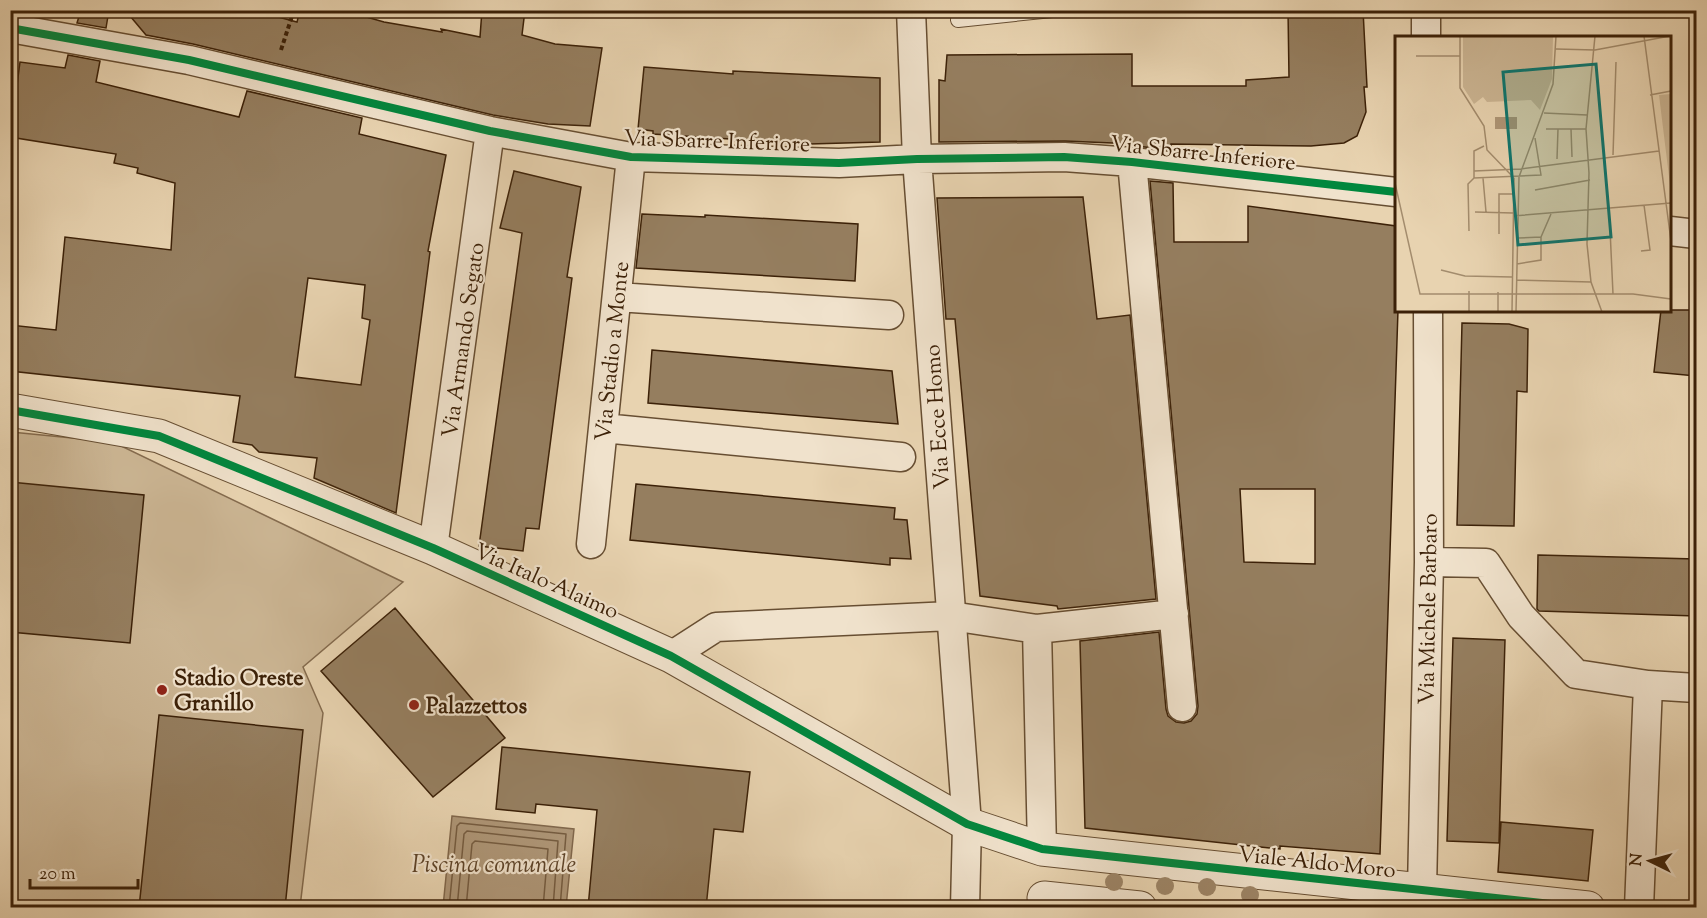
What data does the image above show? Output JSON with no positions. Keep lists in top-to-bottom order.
{
  "streets": {
    "street": [
      "Via Sbarre Inferiore",
      "Via Armando Segato",
      "Via Stadio a Monte",
      "Via Ecce Homo",
      "Via Italo Alaimo",
      "Via Michele Barbaro",
      "Viale Aldo Moro"
    ]
  },
  "crossings": [
    ["Via Sbarre Inferiore", "Via Armando Segato"],
    ["Via Sbarre Inferiore", "Via Stadio a Monte"],
    ["Via Sbarre Inferiore", "Via Ecce Homo"],
    ["Via Armando Segato", "Via Italo Alaimo"],
    ["Via Ecce Homo", "Via Italo Alaimo"],
    ["Via Italo Alaimo", "Viale Aldo Moro"],
    ["Via Michele Barbaro", "Viale Aldo Moro"]
  ],
  "water": ["Piscina comunale"],
  "places": ["Stadio Oreste Granillo", "Palazzettos"],
  "scale_bar": "20 m",
  "north": "left"
}
